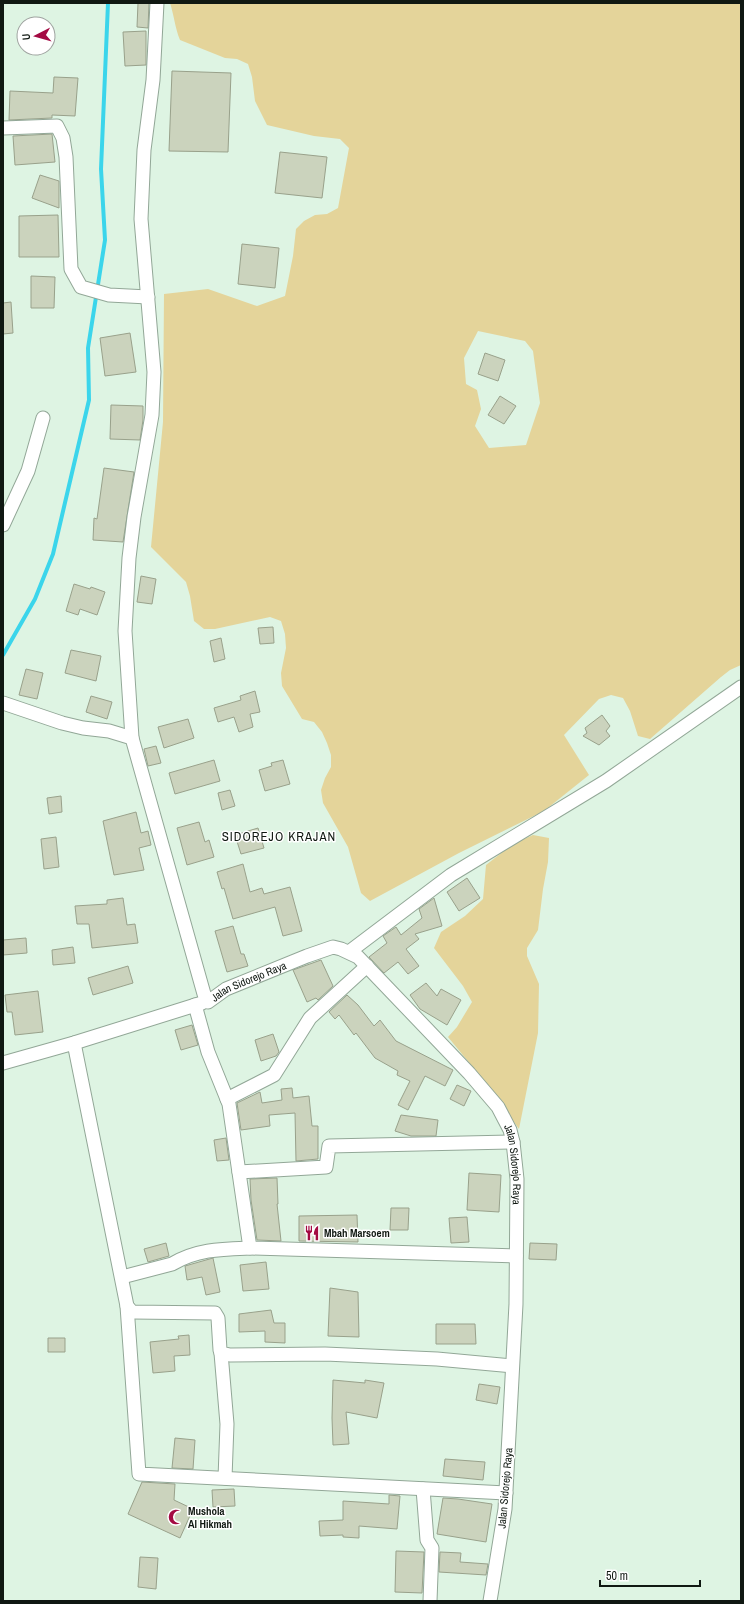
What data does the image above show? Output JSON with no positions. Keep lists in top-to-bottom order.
{
  "streets": {
    "street": ["Jalan Sidorejo Raya"]
  },
  "districts": ["SIDOREJO KRAJAN"],
  "places": {
    "restaurant": ["Mbah Marsoem"],
    "mosque": ["Mushola Al Hikmah"]
  },
  "scale_bar": "50 m",
  "north": "left"
}
